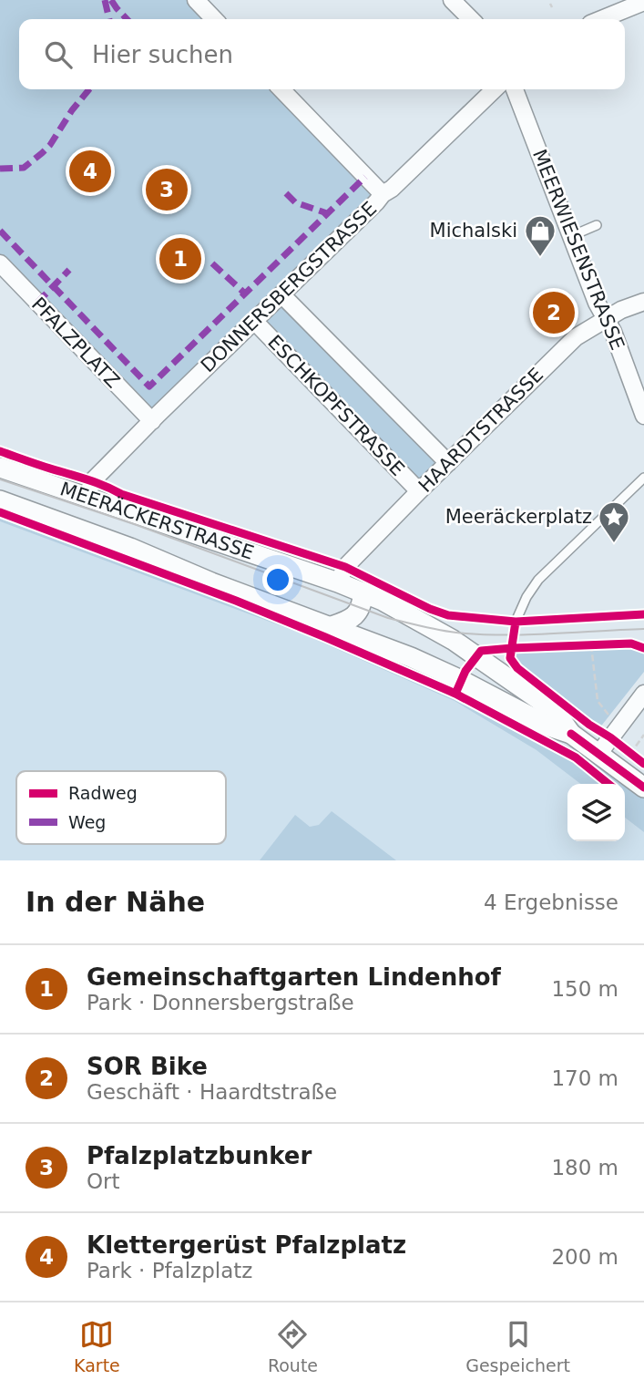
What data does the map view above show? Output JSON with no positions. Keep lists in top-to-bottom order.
{
  "streets": {
    "street": [
      "MEERWIESENSTRASSE",
      "DONNERSBERGSTRASSE",
      "PFALZPLATZ",
      "ESCHKOPFSTRASSE",
      "HAARDTSTRASSE",
      "MEERÄCKERSTRASSE"
    ]
  },
  "crossings": [
    ["MEERWIESENSTRASSE", "HAARDTSTRASSE"],
    ["DONNERSBERGSTRASSE", "PFALZPLATZ"],
    ["DONNERSBERGSTRASSE", "ESCHKOPFSTRASSE"],
    ["DONNERSBERGSTRASSE", "MEERÄCKERSTRASSE"],
    ["ESCHKOPFSTRASSE", "HAARDTSTRASSE"],
    ["HAARDTSTRASSE", "MEERÄCKERSTRASSE"]
  ],
  "places": {
    "shop": ["Michalski"],
    "place": ["Meeräckerplatz"]
  },
  "legend": ["Radweg", "Weg"],
  "page": {
    "search": "Hier suchen",
    "pins": [
      "4",
      "3",
      "1",
      "2"
    ],
    "heading": ["In der Nähe", "4 Ergebnisse"],
    "list": [
      {
        "mark": "1",
        "name": "Gemeinschaftgarten Lindenhof",
        "note": "Park · Donnersbergstraße",
        "value": "150 m"
      },
      {
        "mark": "2",
        "name": "SOR Bike",
        "note": "Geschäft · Haardtstraße",
        "value": "170 m"
      },
      {
        "mark": "3",
        "name": "Pfalzplatzbunker",
        "note": "Ort",
        "value": "180 m"
      },
      {
        "mark": "4",
        "name": "Klettergerüst Pfalzplatz",
        "note": "Park · Pfalzplatz",
        "value": "200 m"
      }
    ],
    "nav": ["Karte", "Route", "Gespeichert"]
  }
}
